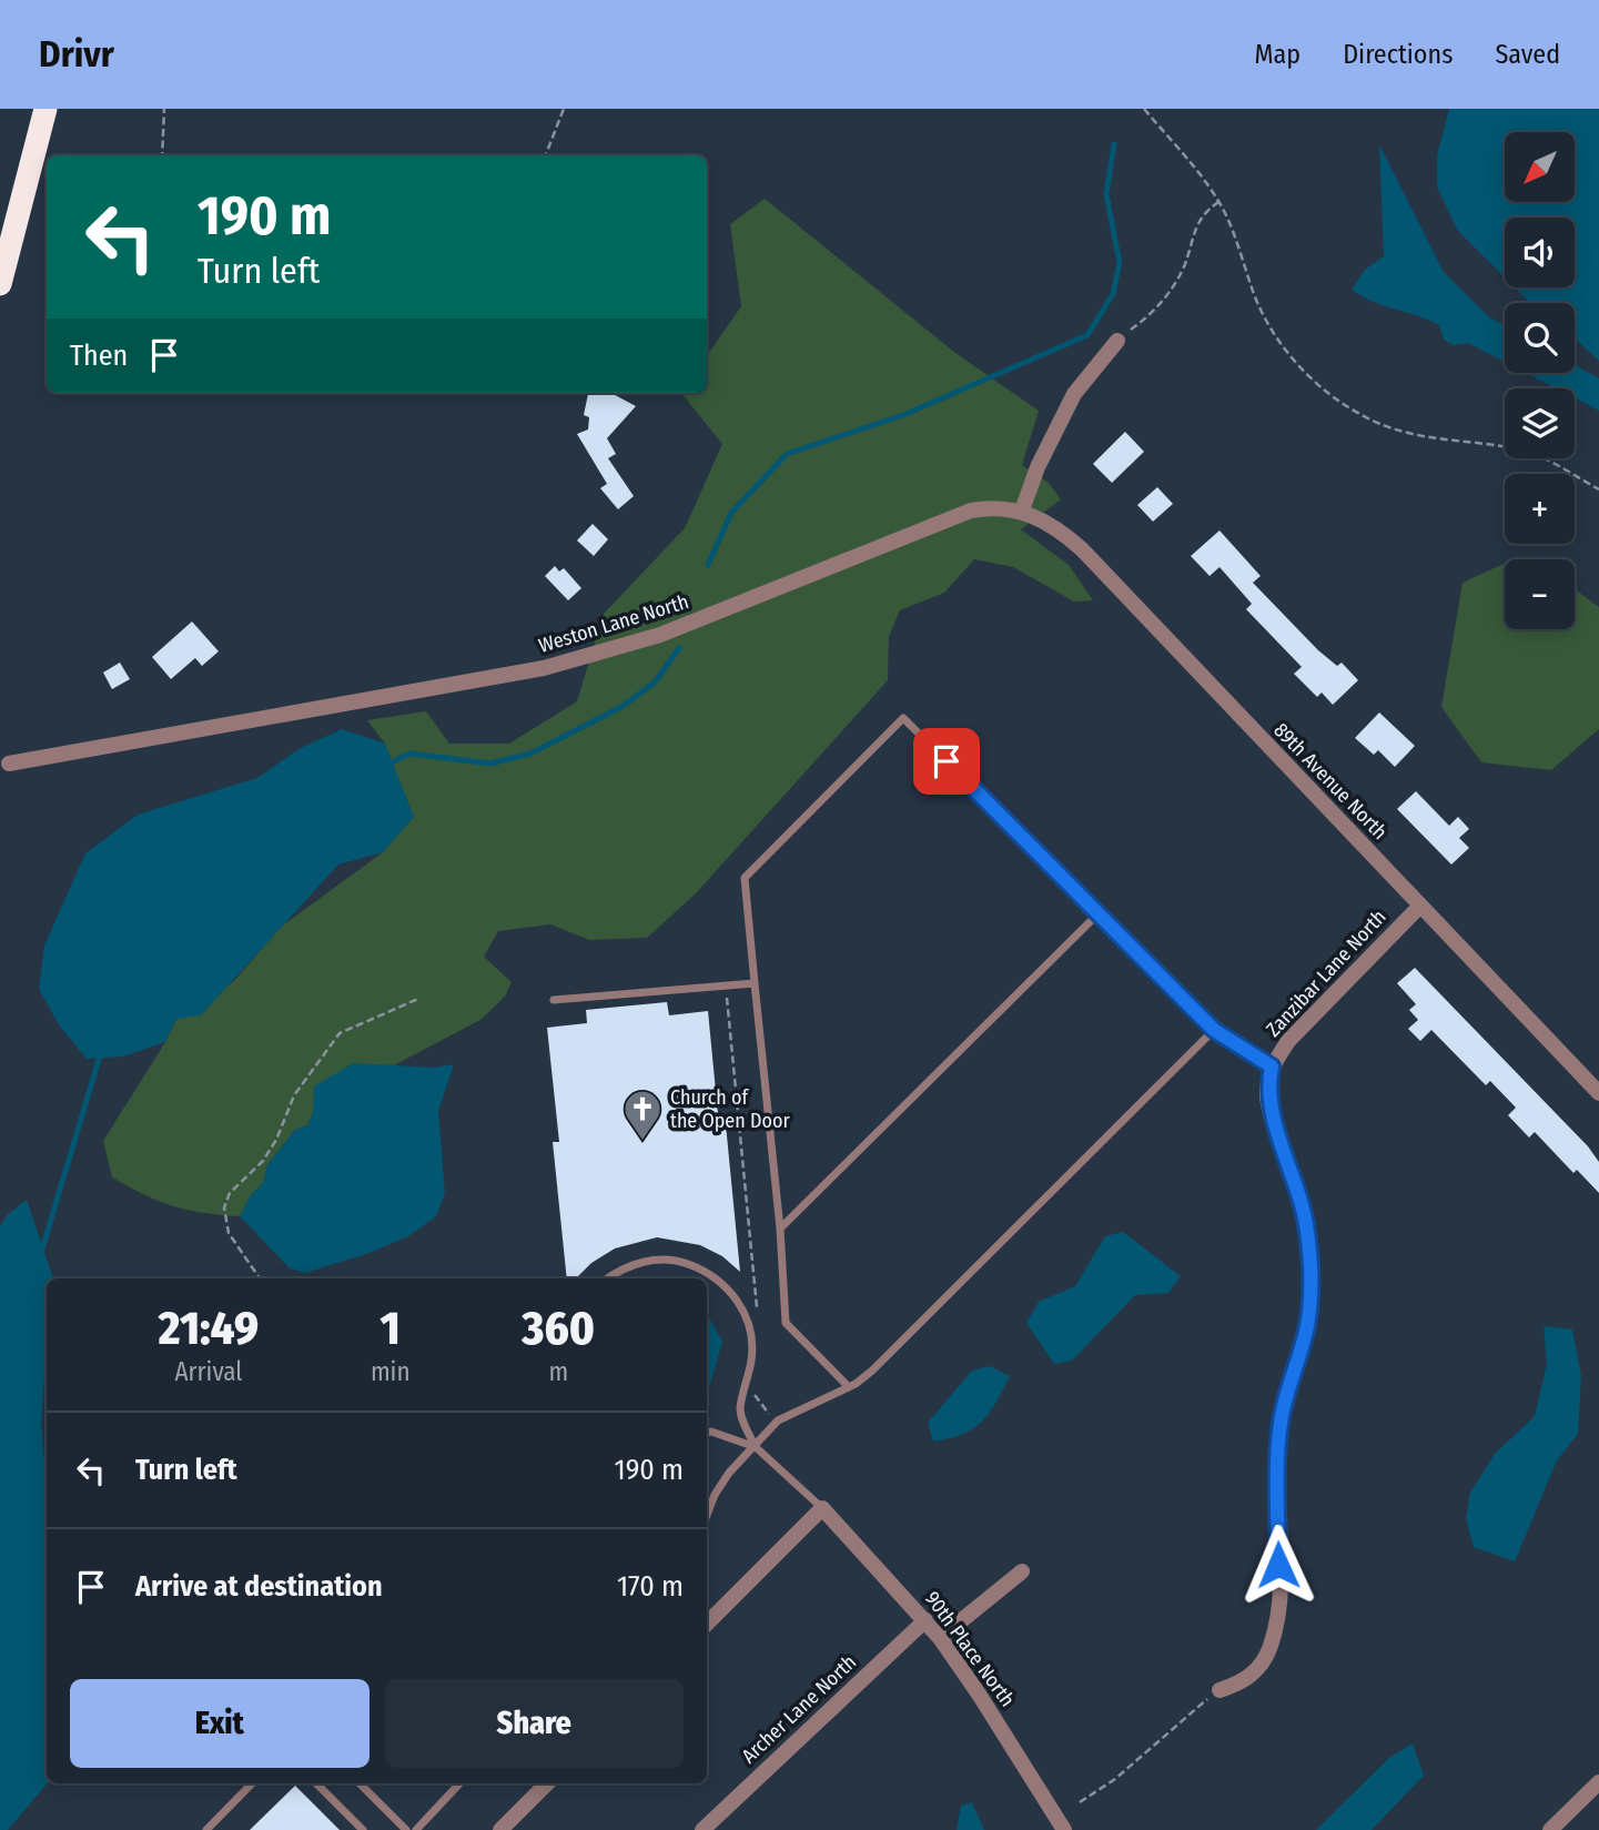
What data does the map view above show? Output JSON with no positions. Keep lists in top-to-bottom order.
{
  "streets": {
    "street": [
      "Weston Lane North",
      "89th Avenue North",
      "Zanzibar Lane North",
      "90th Place North",
      "Archer Lane North"
    ]
  },
  "crossings": [
    ["Weston Lane North", "89th Avenue North"],
    ["89th Avenue North", "Zanzibar Lane North"],
    ["90th Place North", "Archer Lane North"]
  ],
  "places": {
    "church": ["Church of the Open Door"]
  },
  "north": "bottom left",
  "page": {
    "header": "Drivr",
    "nav": ["Map", "Directions", "Saved"],
    "map_buttons": ["+", "−"],
    "turn": ["190 m", "Turn left"],
    "then": "Then",
    "eta": [
      "21:49",
      "Arrival",
      "1",
      "min",
      "360",
      "m"
    ],
    "list": [
      {
        "name": "Turn left",
        "value": "190 m"
      },
      {
        "name": "Arrive at destination",
        "value": "170 m"
      }
    ],
    "buttons": ["Exit", "Share"]
  }
}
